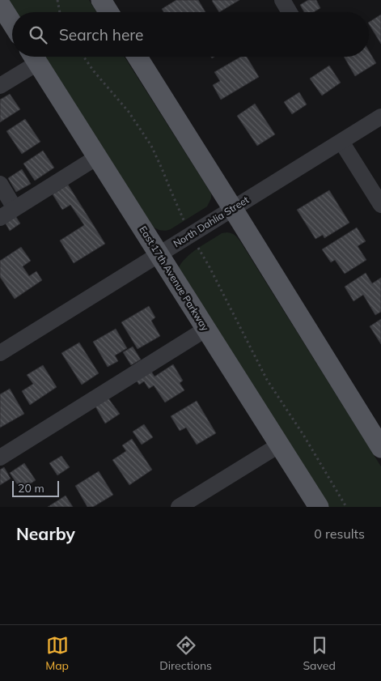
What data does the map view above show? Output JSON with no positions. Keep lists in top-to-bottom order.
{
  "streets": {
    "main road": ["East 17th Avenue Parkway"],
    "street": ["North Dahlia Street"]
  },
  "crossings": [
    ["North Dahlia Street", "East 17th Avenue Parkway"]
  ],
  "scale_bar": "20 m",
  "page": {
    "search": "Search here",
    "scale": "20 m",
    "heading": ["Nearby", "0 results"],
    "nav": ["Map", "Directions", "Saved"]
  }
}
